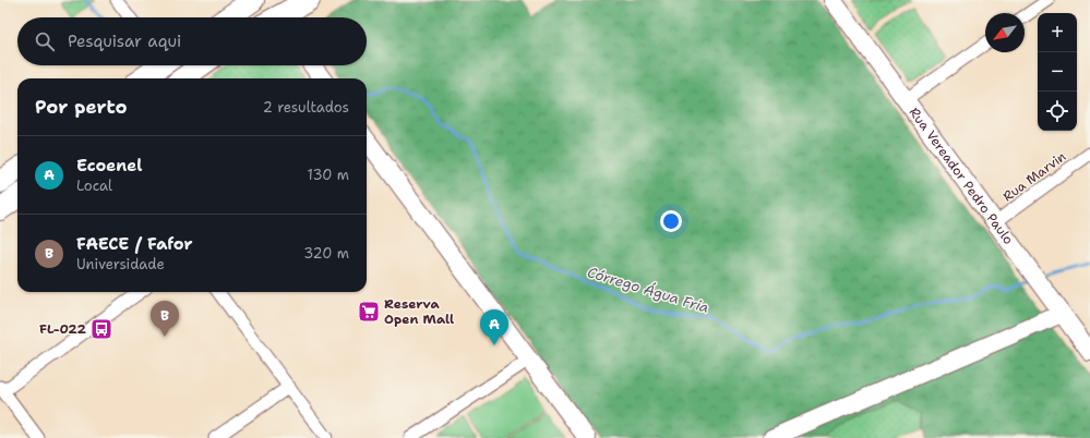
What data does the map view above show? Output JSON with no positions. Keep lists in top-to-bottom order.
{
  "streets": {
    "street": ["Rua Vereador Pedro Paulo", "Rua Marvin"]
  },
  "crossings": [
    ["Rua Vereador Pedro Paulo", "Rua Marvin"]
  ],
  "water": ["Córrego Água Fria"],
  "places": {
    "supermarket": ["Reserva Open Mall"],
    "bus stop": ["FL-022"]
  },
  "north": "bottom left",
  "page": {
    "map_buttons": ["+", "−"],
    "search": "Pesquisar aqui",
    "heading": ["Por perto", "2 resultados"],
    "list": [
      {
        "mark": "A",
        "name": "Ecoenel",
        "note": "Local",
        "value": "130 m"
      },
      {
        "mark": "B",
        "name": "FAECE / Fafor",
        "note": "Universidade",
        "value": "320 m"
      }
    ],
    "pins": ["B", "A"]
  }
}
